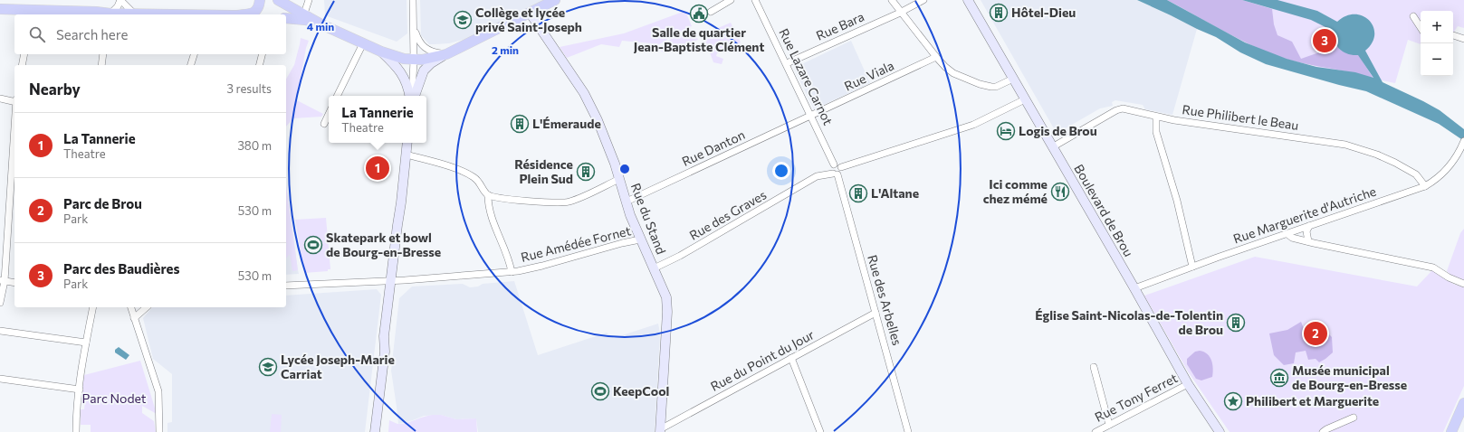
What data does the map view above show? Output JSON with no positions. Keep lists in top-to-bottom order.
{
  "streets": {
    "street": [
      "Rue Bara",
      "Rue Viala",
      "Rue Lazare Carnot",
      "Rue Philibert le Beau",
      "Rue Danton",
      "Boulevard de Brou",
      "Rue des Graves",
      "Rue Marguerite d'Autriche",
      "Rue du Stand",
      "Rue Amédée Fornet",
      "Rue des Arbelles",
      "Rue du Point du Jour",
      "Rue Tony Ferret"
    ]
  },
  "crossings": [
    ["Rue Bara", "Rue Lazare Carnot"],
    ["Rue Viala", "Rue Lazare Carnot"],
    ["Rue Viala", "Rue Danton"],
    ["Rue Lazare Carnot", "Rue Danton"],
    ["Rue Lazare Carnot", "Rue des Graves"],
    ["Rue Lazare Carnot", "Rue des Arbelles"],
    ["Rue Philibert le Beau", "Boulevard de Brou"],
    ["Rue Philibert le Beau", "Rue Marguerite d'Autriche"],
    ["Rue Danton", "Rue du Stand"],
    ["Boulevard de Brou", "Rue Marguerite d'Autriche"],
    ["Boulevard de Brou", "Rue Tony Ferret"],
    ["Rue des Graves", "Rue du Stand"],
    ["Rue des Graves", "Rue des Arbelles"],
    ["Rue du Stand", "Rue Amédée Fornet"],
    ["Rue du Stand", "Rue du Point du Jour"],
    ["Rue des Arbelles", "Rue du Point du Jour"]
  ],
  "parks": ["Parc Nodet"],
  "places": {
    "building": [
      "Hôtel-Dieu",
      "L'Émeraude",
      "Résidence Plein Sud",
      "L'Altane",
      "Église Saint-Nicolas-de-Tolentin de Brou"
    ],
    "public building": ["Salle de quartier Jean-Baptiste Clément"],
    "school or university": ["Collège et lycée privé Saint-Joseph", "Lycée Joseph-Marie Carriat"],
    "hotel": ["Logis de Brou"],
    "restaurant": ["Ici comme chez mémé"],
    "sports": ["Skatepark et bowl de Bourg-en-Bresse", "KeepCool"],
    "museum": ["Musée municipal de Bourg-en-Bresse"],
    "place": ["Philibert et Marguerite"]
  },
  "page": {
    "map_buttons": ["+", "−"],
    "search": "Search here",
    "pins": ["3", "1", "2"],
    "heading": ["Nearby", "3 results"],
    "popup": ["La Tannerie", "Theatre"],
    "list": [
      {
        "mark": "1",
        "name": "La Tannerie",
        "note": "Theatre",
        "value": "380 m"
      },
      {
        "mark": "2",
        "name": "Parc de Brou",
        "note": "Park",
        "value": "530 m"
      },
      {
        "mark": "3",
        "name": "Parc des Baudières",
        "note": "Park",
        "value": "530 m"
      }
    ]
  },
  "rings": ["4 min", "2 min"]
}
